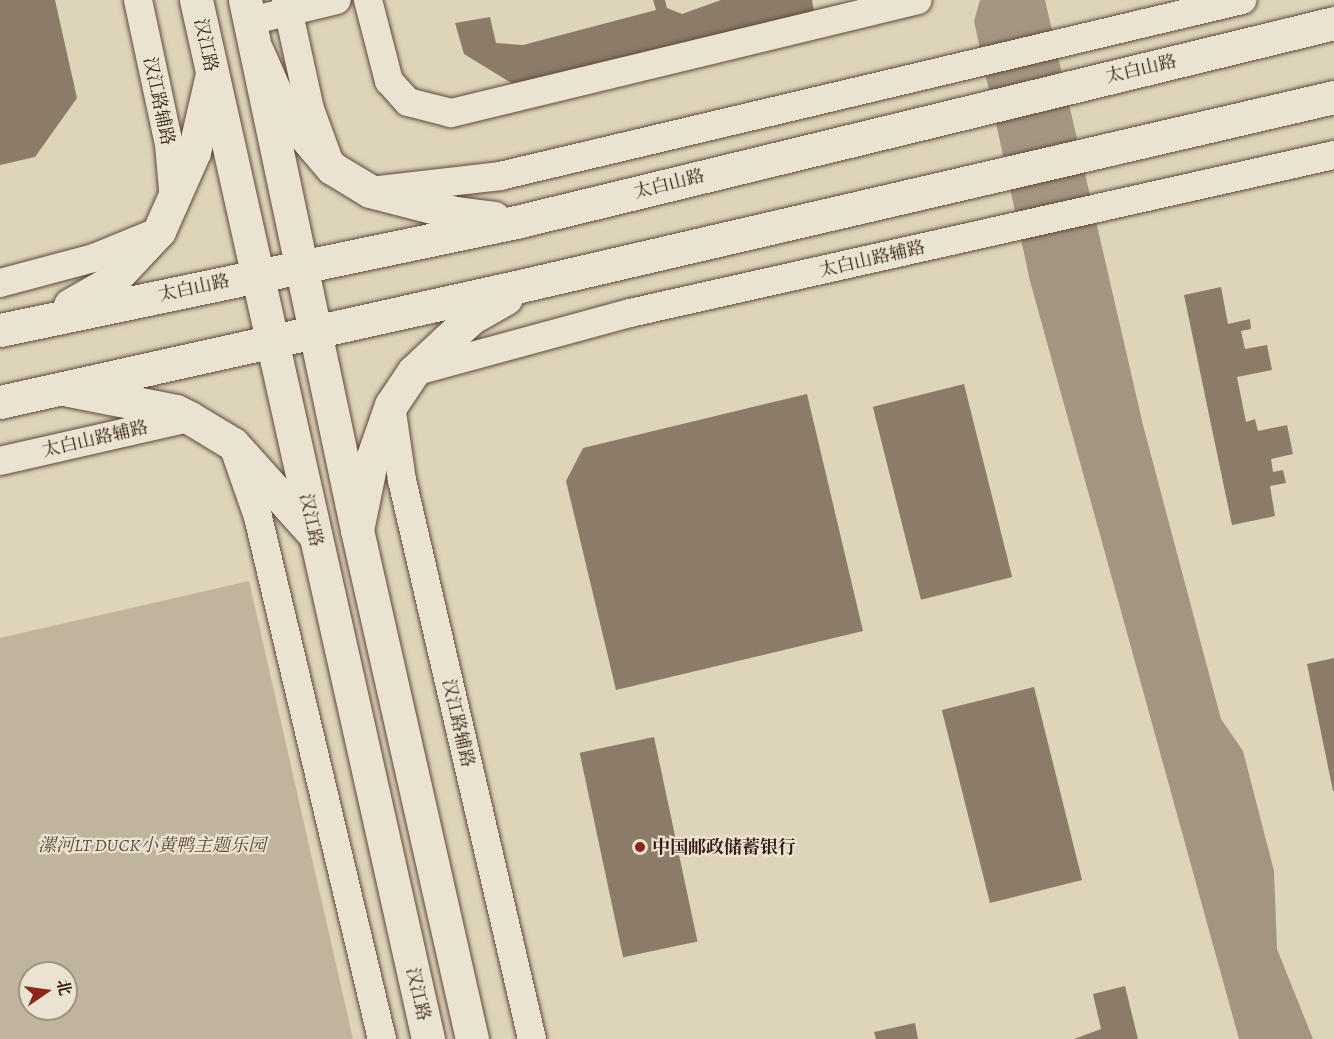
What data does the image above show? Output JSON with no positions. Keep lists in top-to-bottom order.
{
  "streets": {
    "main road": ["汉江路", "太白山路"],
    "street": ["汉江路辅路", "太白山路辅路"]
  },
  "crossings": [
    ["汉江路", "太白山路"]
  ],
  "parks": ["漯河LT DUCK小黄鸭主题乐园"],
  "places": ["中国邮政储蓄银行"],
  "north": "right"
}
